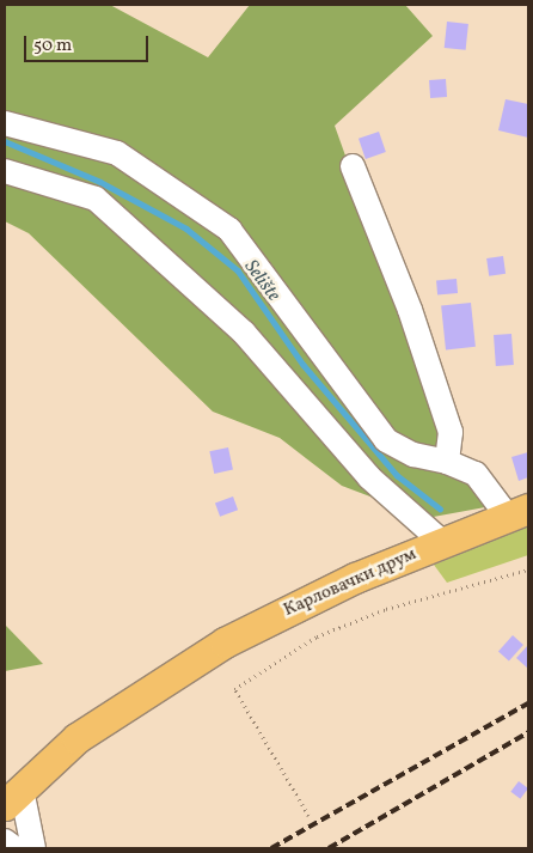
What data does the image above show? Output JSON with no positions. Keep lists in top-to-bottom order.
{
  "streets": {
    "main road": ["Карловачки друм"]
  },
  "water": ["Selište"],
  "scale_bar": "50 m"
}
